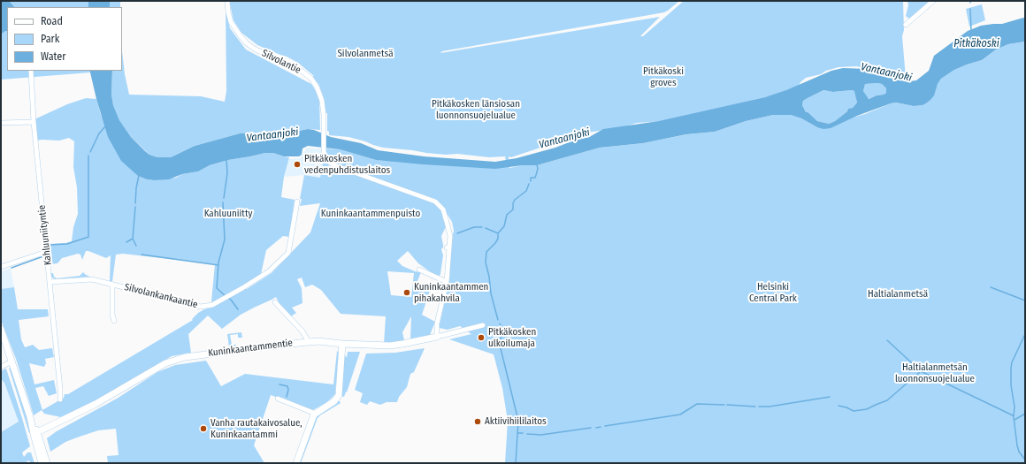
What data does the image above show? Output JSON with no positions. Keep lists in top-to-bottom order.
{
  "streets": {
    "street": [
      "Silvolantie",
      "Kahluuniityntie",
      "Silvolankankaantie",
      "Kuninkaantammentie"
    ]
  },
  "crossings": [
    ["Kahluuniityntie", "Silvolankankaantie"]
  ],
  "water": ["Pitkäkoski", "Vantaanjoki"],
  "parks": [
    "Silvolanmetsä",
    "Pitkäkoski groves",
    "Pitkäkosken länsiosan luonnonsuojelualue",
    "Kahluuniitty",
    "Kuninkaantammenpuisto",
    "Helsinki Central Park",
    "Haltialanmetsä",
    "Haltialanmetsän luonnonsuojelualue"
  ],
  "places": [
    "Pitkäkosken vedenpuhdistuslaitos",
    "Kuninkaantammen pihakahvila",
    "Pitkäkosken ulkoilumaja",
    "Aktiivihiililaitos",
    "Vanha rautakaivosalue, Kuninkaantammi"
  ],
  "legend": ["Road", "Park", "Water"]
}
